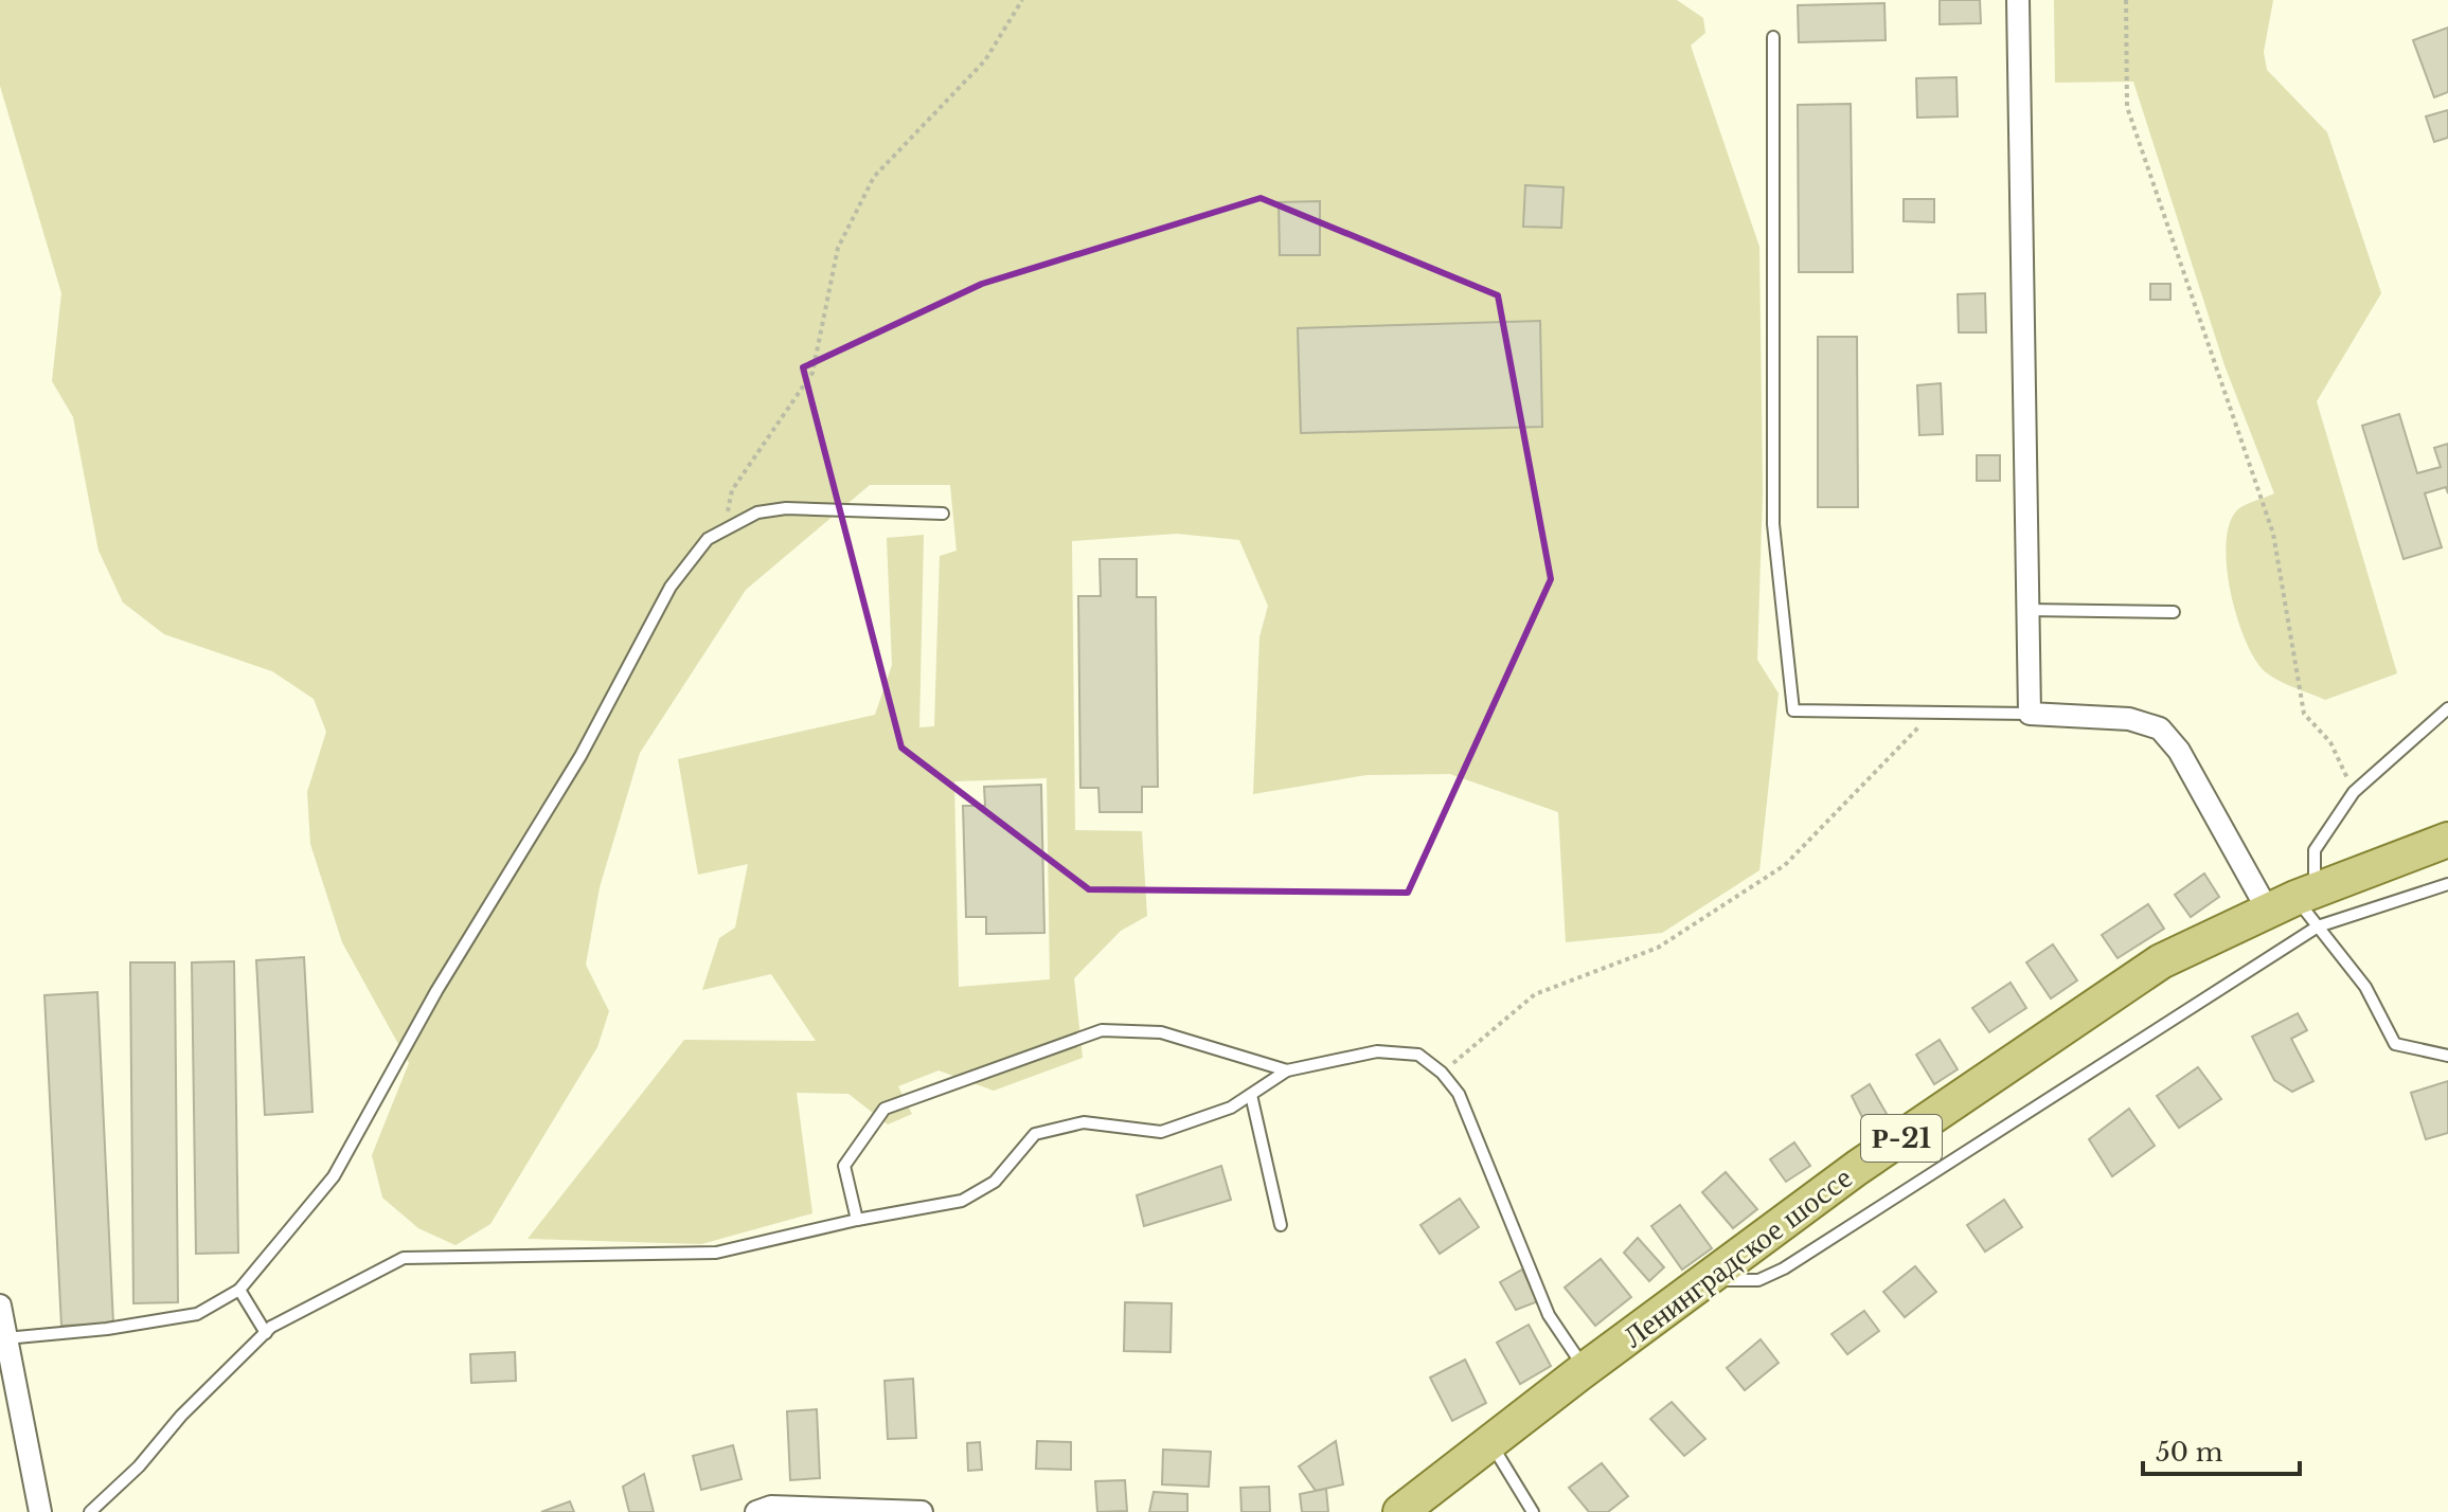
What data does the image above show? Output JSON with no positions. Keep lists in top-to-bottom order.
{
  "streets": {
    "main road": ["Р-21", "Ленинградское шоссе"]
  },
  "scale_bar": "50 m"
}
